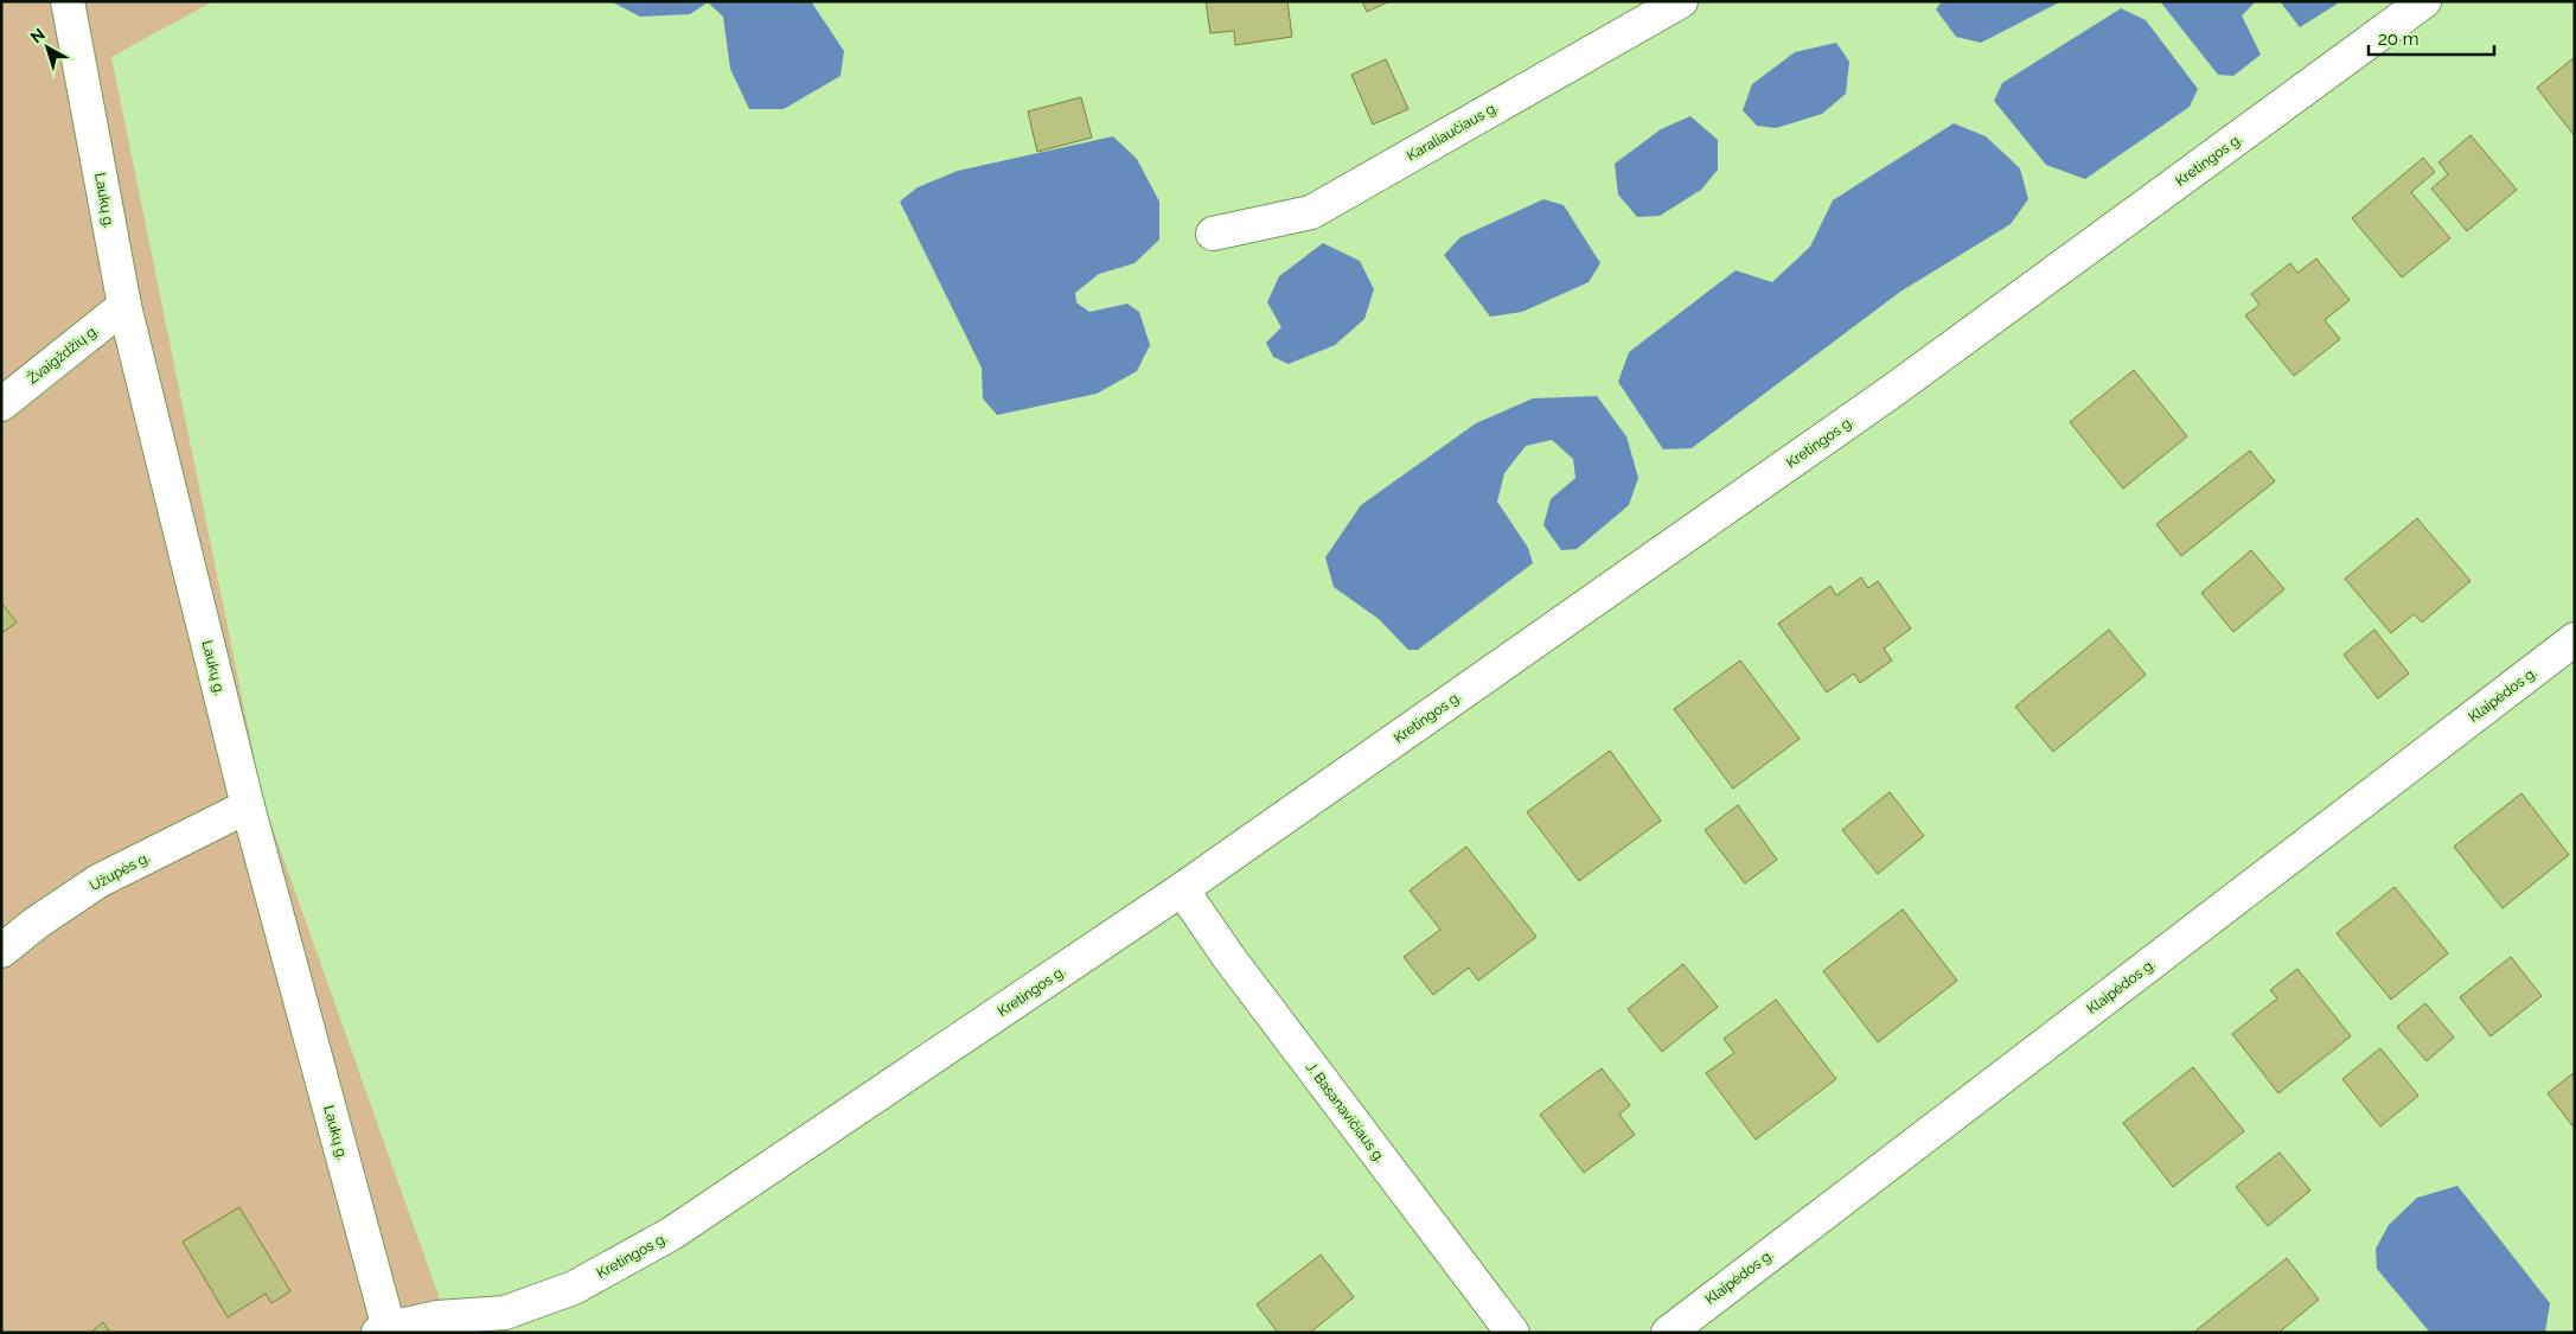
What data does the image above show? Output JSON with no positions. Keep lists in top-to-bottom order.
{
  "streets": {
    "street": [
      "Karaliaučiaus g.",
      "Kretingos g.",
      "Laukų g.",
      "Žvaigždžių g.",
      "Klaipėdos g.",
      "Užupės g.",
      "J. Basanavičiaus g."
    ]
  },
  "crossings": [
    ["Kretingos g.", "Laukų g."],
    ["Kretingos g.", "J. Basanavičiaus g."],
    ["Laukų g.", "Žvaigždžių g."],
    ["Laukų g.", "Užupės g."]
  ],
  "scale_bar": "20 m",
  "north": "top left"
}
